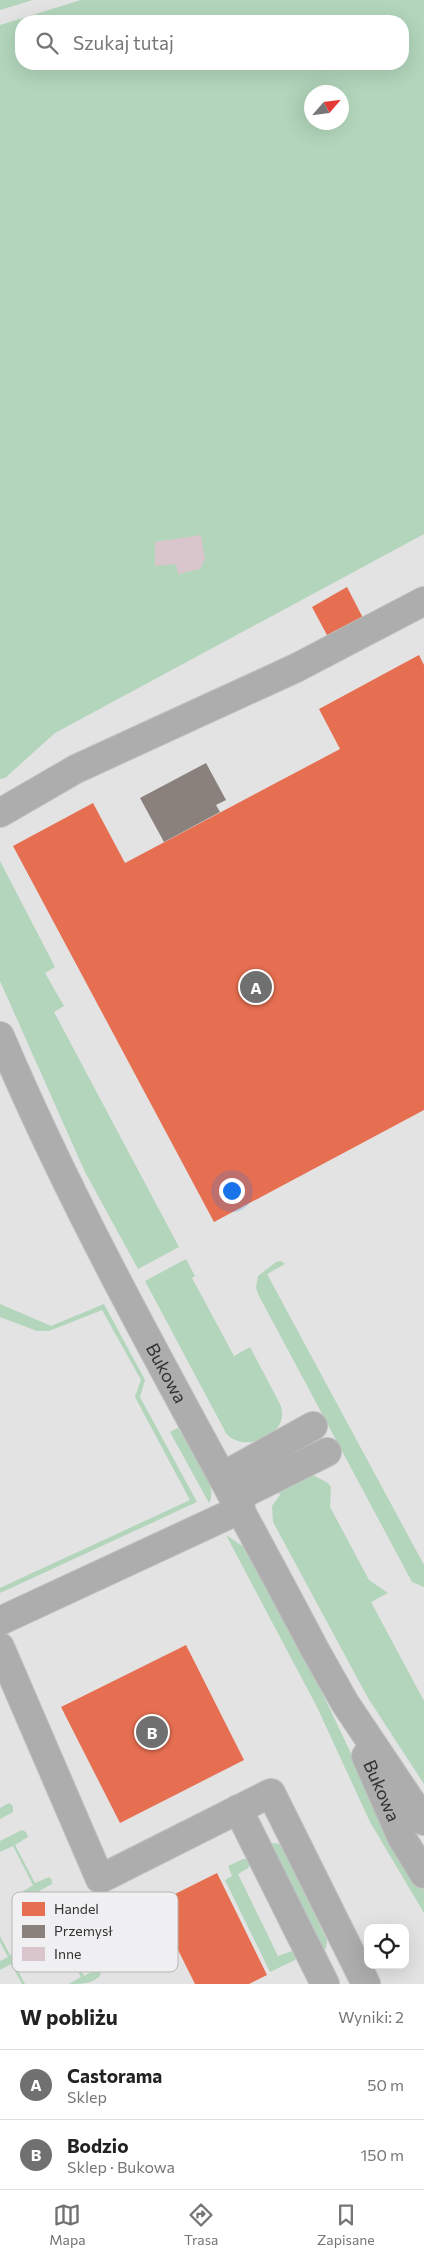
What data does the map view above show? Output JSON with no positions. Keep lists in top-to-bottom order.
{
  "streets": {
    "street": ["Bukowa"]
  },
  "legend": ["Handel", "Przemysł", "Inne"],
  "north": "top right",
  "page": {
    "search": "Szukaj tutaj",
    "pins": ["A", "B"],
    "heading": ["W pobliżu", "Wyniki: 2"],
    "list": [
      {
        "mark": "A",
        "name": "Castorama",
        "note": "Sklep",
        "value": "50 m"
      },
      {
        "mark": "B",
        "name": "Bodzio",
        "note": "Sklep · Bukowa",
        "value": "150 m"
      }
    ],
    "nav": ["Mapa", "Trasa", "Zapisane"]
  }
}
